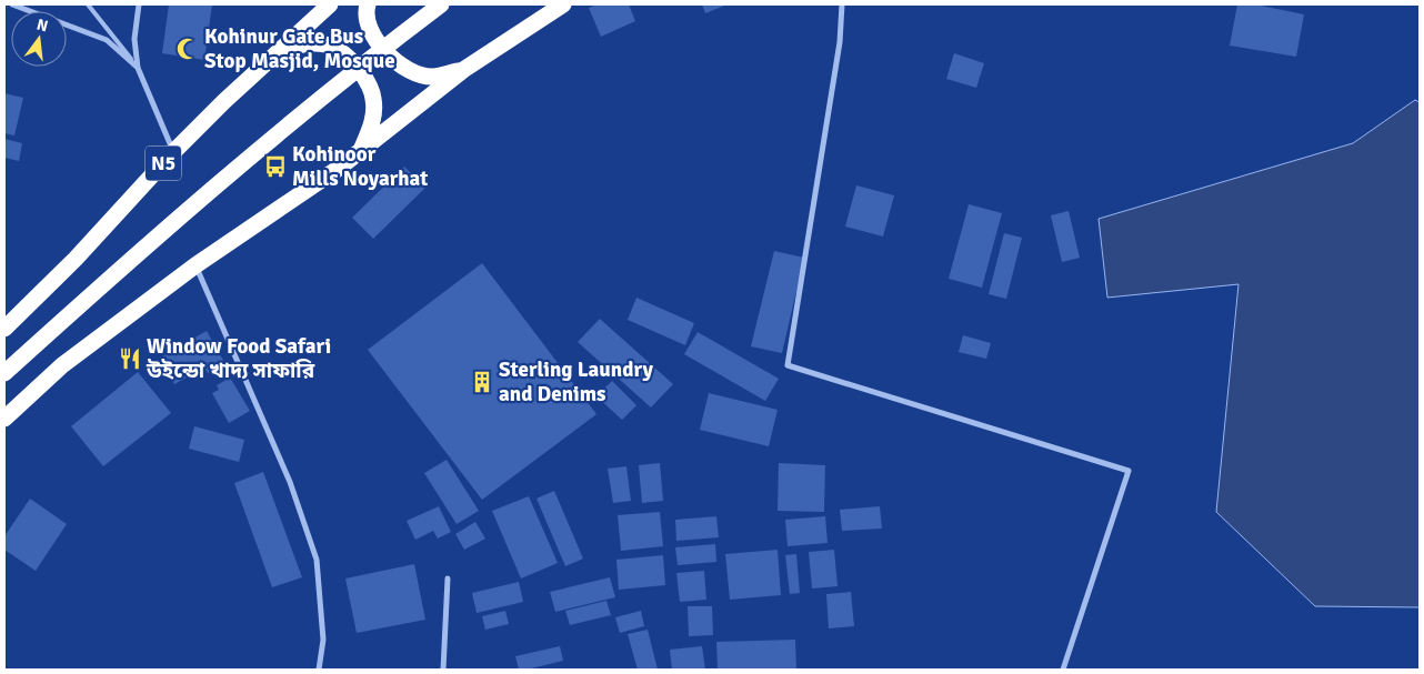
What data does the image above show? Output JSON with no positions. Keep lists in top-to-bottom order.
{
  "streets": {
    "highway": ["N5"]
  },
  "places": {
    "mosque": ["Kohinur Gate Bus Stop Masjid, Mosque"],
    "bus stop": ["Kohinoor Mills Noyarhat"],
    "restaurant": ["Window Food Safari উইন্ডো খাদ্য সাফারি"],
    "building": ["Sterling Laundry and Denims"]
  },
  "north": "top"
}
